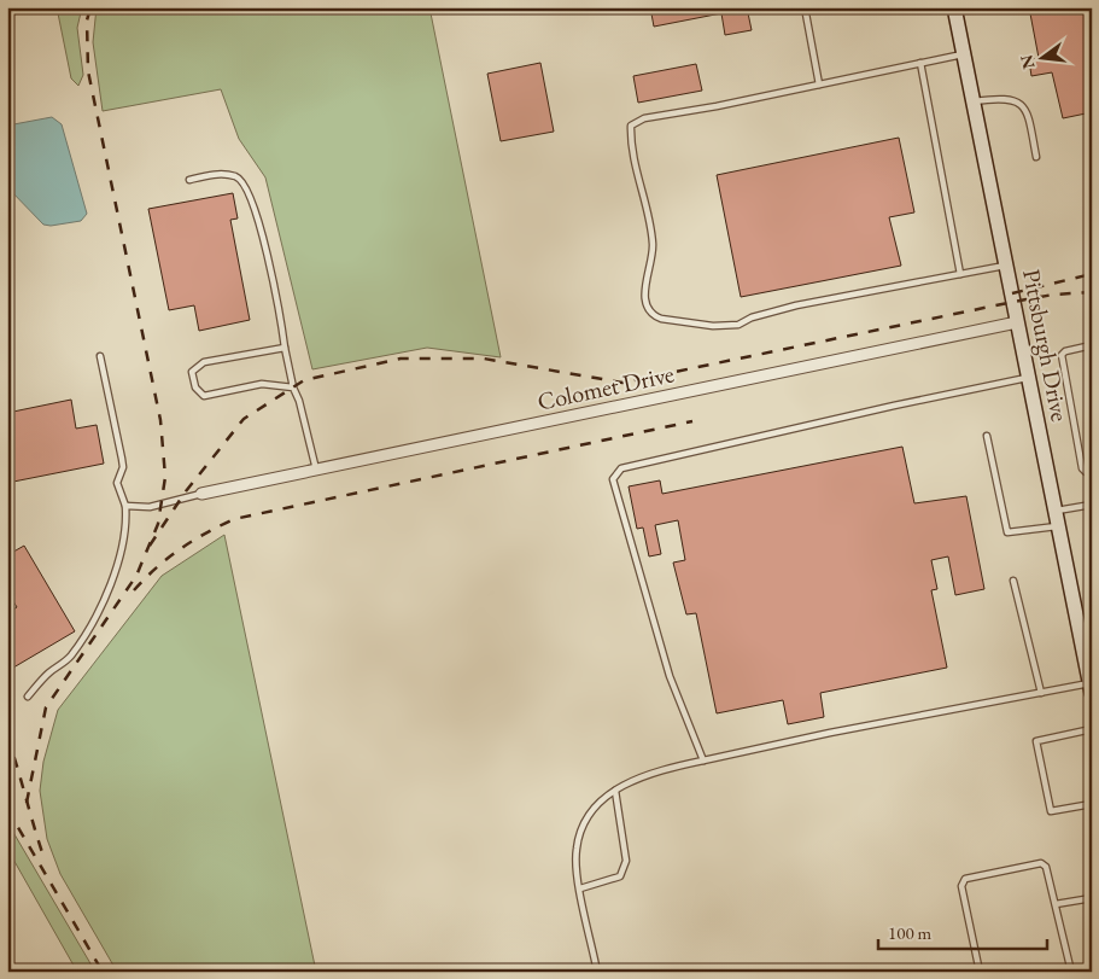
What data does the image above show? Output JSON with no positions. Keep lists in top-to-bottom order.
{
  "streets": {
    "street": ["Pittsburgh Drive", "Colomet Drive"]
  },
  "crossings": [
    ["Pittsburgh Drive", "Colomet Drive"]
  ],
  "scale_bar": "100 m",
  "north": "left"
}
